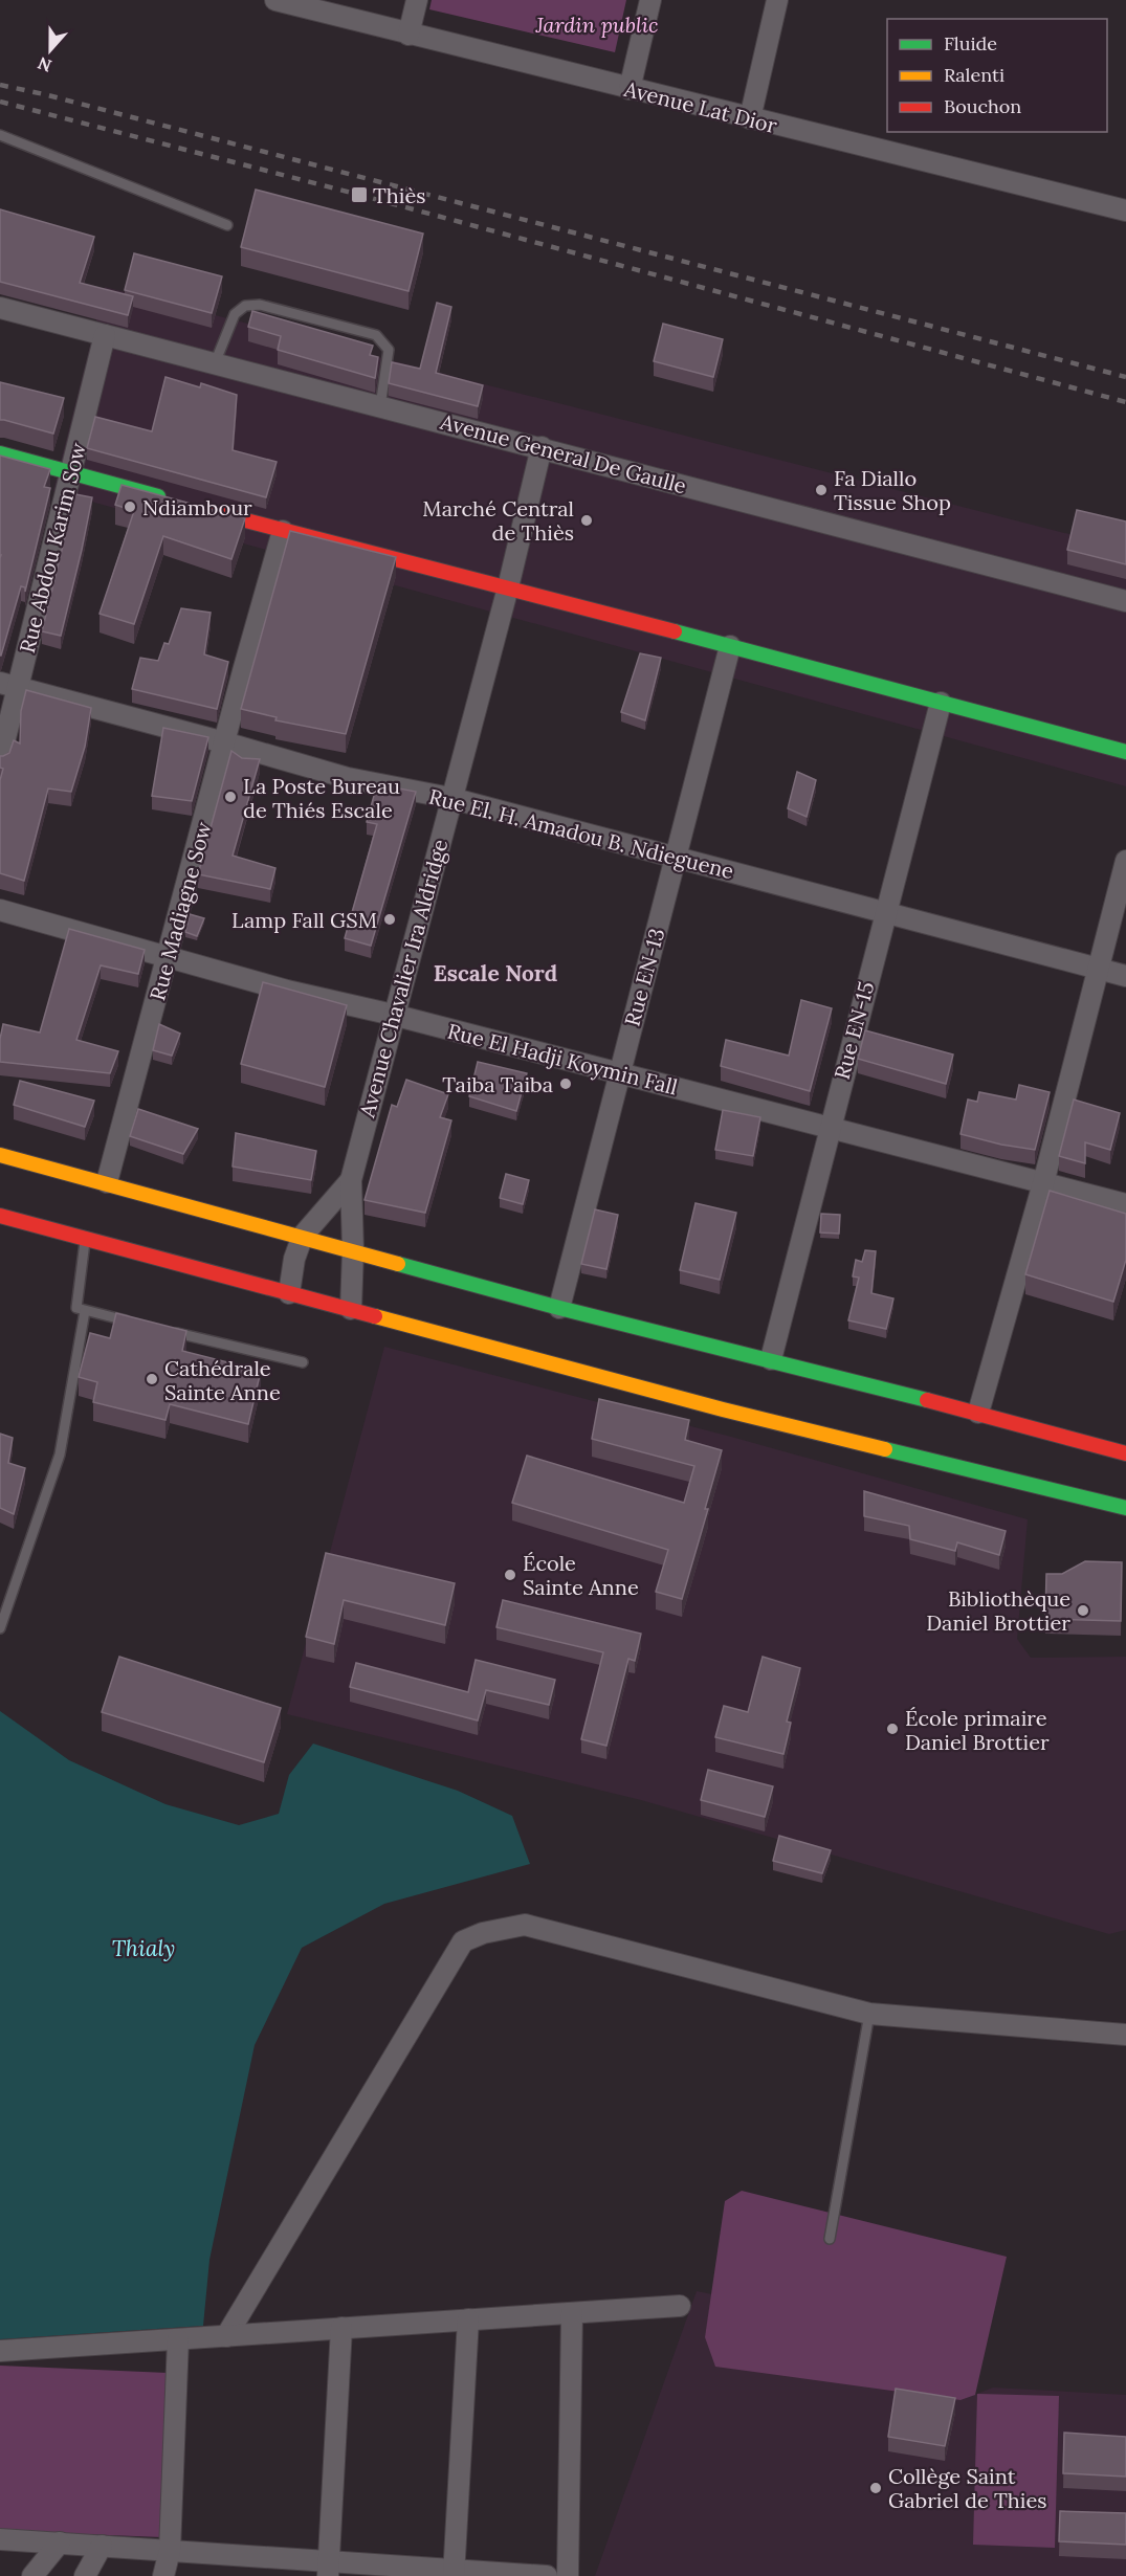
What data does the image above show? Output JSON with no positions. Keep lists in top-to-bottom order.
{
  "streets": {
    "street": [
      "Avenue Lat Dior",
      "Avenue General De Gaulle",
      "Rue Abdou Karim Sow",
      "Rue El. H. Amadou B. Ndieguene",
      "Rue Madiagne Sow",
      "Rue EN-13",
      "Avenue Chavalier Ira Aldridge",
      "Rue EN-15",
      "Rue El Hadji Koymin Fall"
    ]
  },
  "crossings": [
    ["Avenue General De Gaulle", "Rue Abdou Karim Sow"],
    ["Avenue General De Gaulle", "Avenue Chavalier Ira Aldridge"],
    ["Rue Abdou Karim Sow", "Rue El. H. Amadou B. Ndieguene"],
    ["Rue El. H. Amadou B. Ndieguene", "Rue Madiagne Sow"],
    ["Rue El. H. Amadou B. Ndieguene", "Rue EN-13"],
    ["Rue El. H. Amadou B. Ndieguene", "Avenue Chavalier Ira Aldridge"],
    ["Rue El. H. Amadou B. Ndieguene", "Rue EN-15"],
    ["Rue Madiagne Sow", "Rue El Hadji Koymin Fall"],
    ["Rue EN-13", "Rue El Hadji Koymin Fall"],
    ["Avenue Chavalier Ira Aldridge", "Rue El Hadji Koymin Fall"],
    ["Rue EN-15", "Rue El Hadji Koymin Fall"]
  ],
  "districts": ["Escale Nord"],
  "water": ["Thialy"],
  "parks": ["Jardin public"],
  "places": {
    "transit": ["Thiès"],
    "other": [
      "Fa Diallo Tissue Shop",
      "Ndiambour",
      "Marché Central de Thiès",
      "La Poste Bureau de Thiés Escale",
      "Lamp Fall GSM",
      "Taiba Taiba",
      "Cathédrale Sainte Anne",
      "École Sainte Anne",
      "Bibliothèque Daniel Brottier",
      "École primaire Daniel Brottier",
      "Collège Saint Gabriel de Thies"
    ]
  },
  "legend": ["Fluide", "Ralenti", "Bouchon"],
  "north": "bottom"
}
